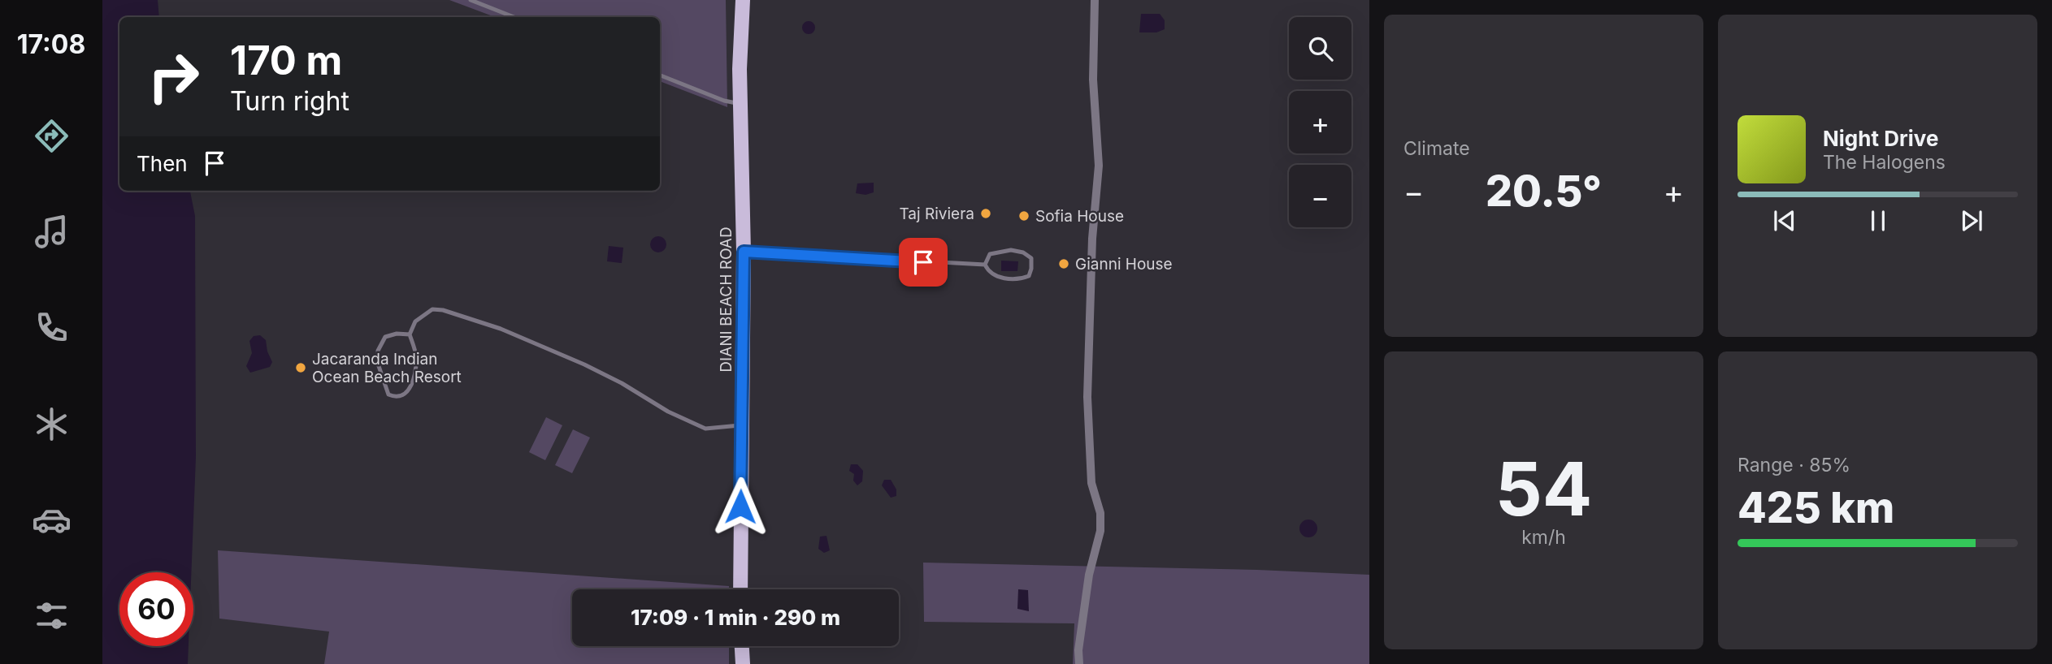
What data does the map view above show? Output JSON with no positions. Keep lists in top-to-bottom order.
{
  "streets": {
    "main road": ["DIANI BEACH ROAD"]
  },
  "places": [
    "Taj Riviera",
    "Sofia House",
    "Gianni House",
    "Jacaranda Indian Ocean Beach Resort"
  ],
  "page": {
    "tabs": "17:08",
    "tile": [
      "Climate",
      ["54", "km/h"],
      ["Range · 85%", "425 km"]
    ],
    "map_buttons": ["+", "−"],
    "turn": ["170 m", "Turn right"],
    "song": ["Night Drive", "The Halogens"],
    "then": "Then",
    "heat": ["−", "20.5°", "+"],
    "limit": "60",
    "trip": "17:09 · 1 min · 290 m"
  }
}
